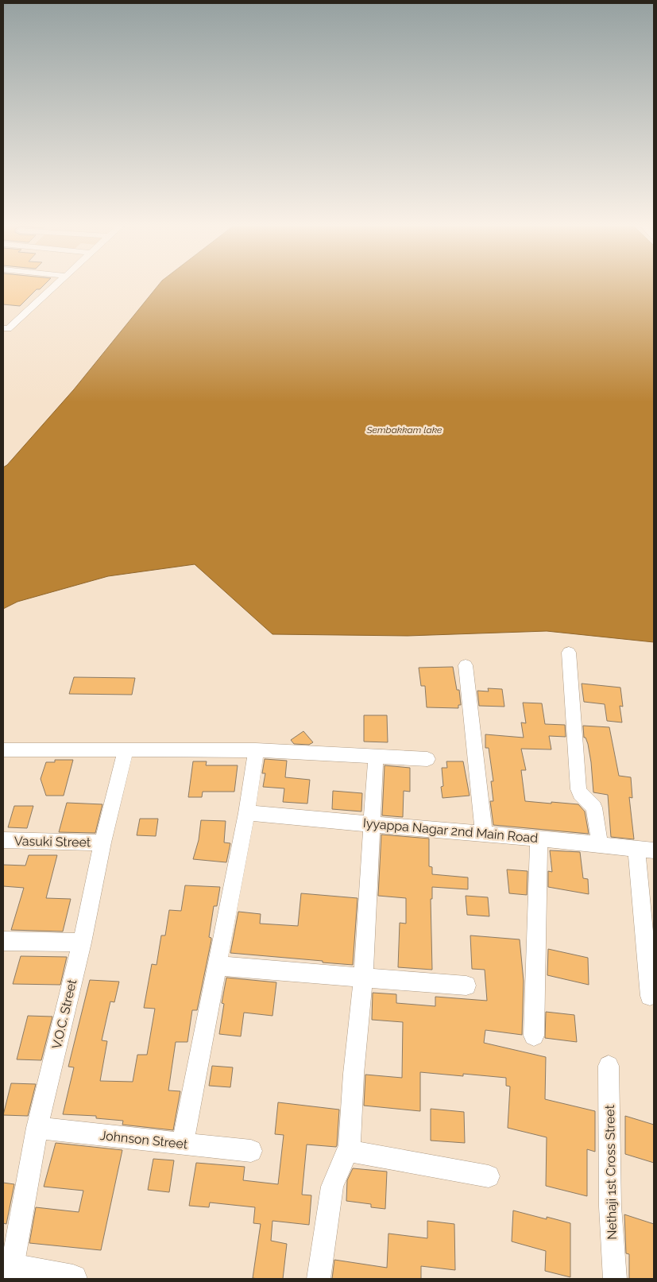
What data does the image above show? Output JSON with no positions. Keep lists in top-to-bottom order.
{
  "streets": {
    "street": [
      "Iyyappa Nagar 2nd Main Road",
      "Vasuki Street",
      "V.O.C. Street",
      "Johnson Street",
      "Nethaji 1st Cross Street"
    ]
  },
  "crossings": [
    ["Vasuki Street", "V.O.C. Street"],
    ["V.O.C. Street", "Johnson Street"]
  ],
  "water": ["Sembakkam lake"]
}
